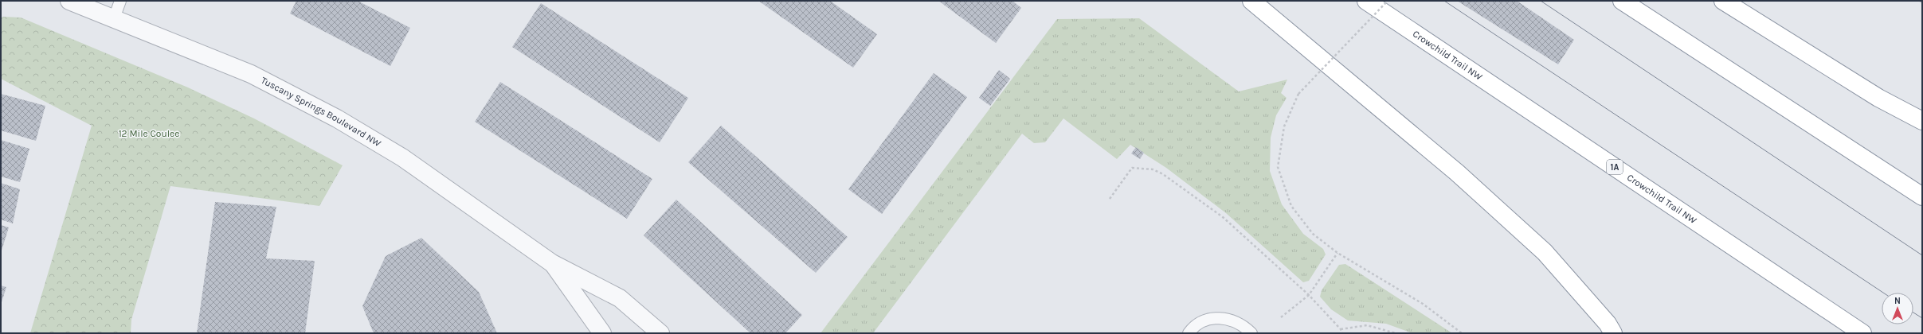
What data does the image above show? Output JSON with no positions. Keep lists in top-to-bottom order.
{
  "streets": {
    "highway": ["Crowchild Trail NW", "1A"],
    "street": ["Tuscany Springs Boulevard NW"]
  },
  "parks": ["12 Mile Coulee"],
  "north": "top"
}
